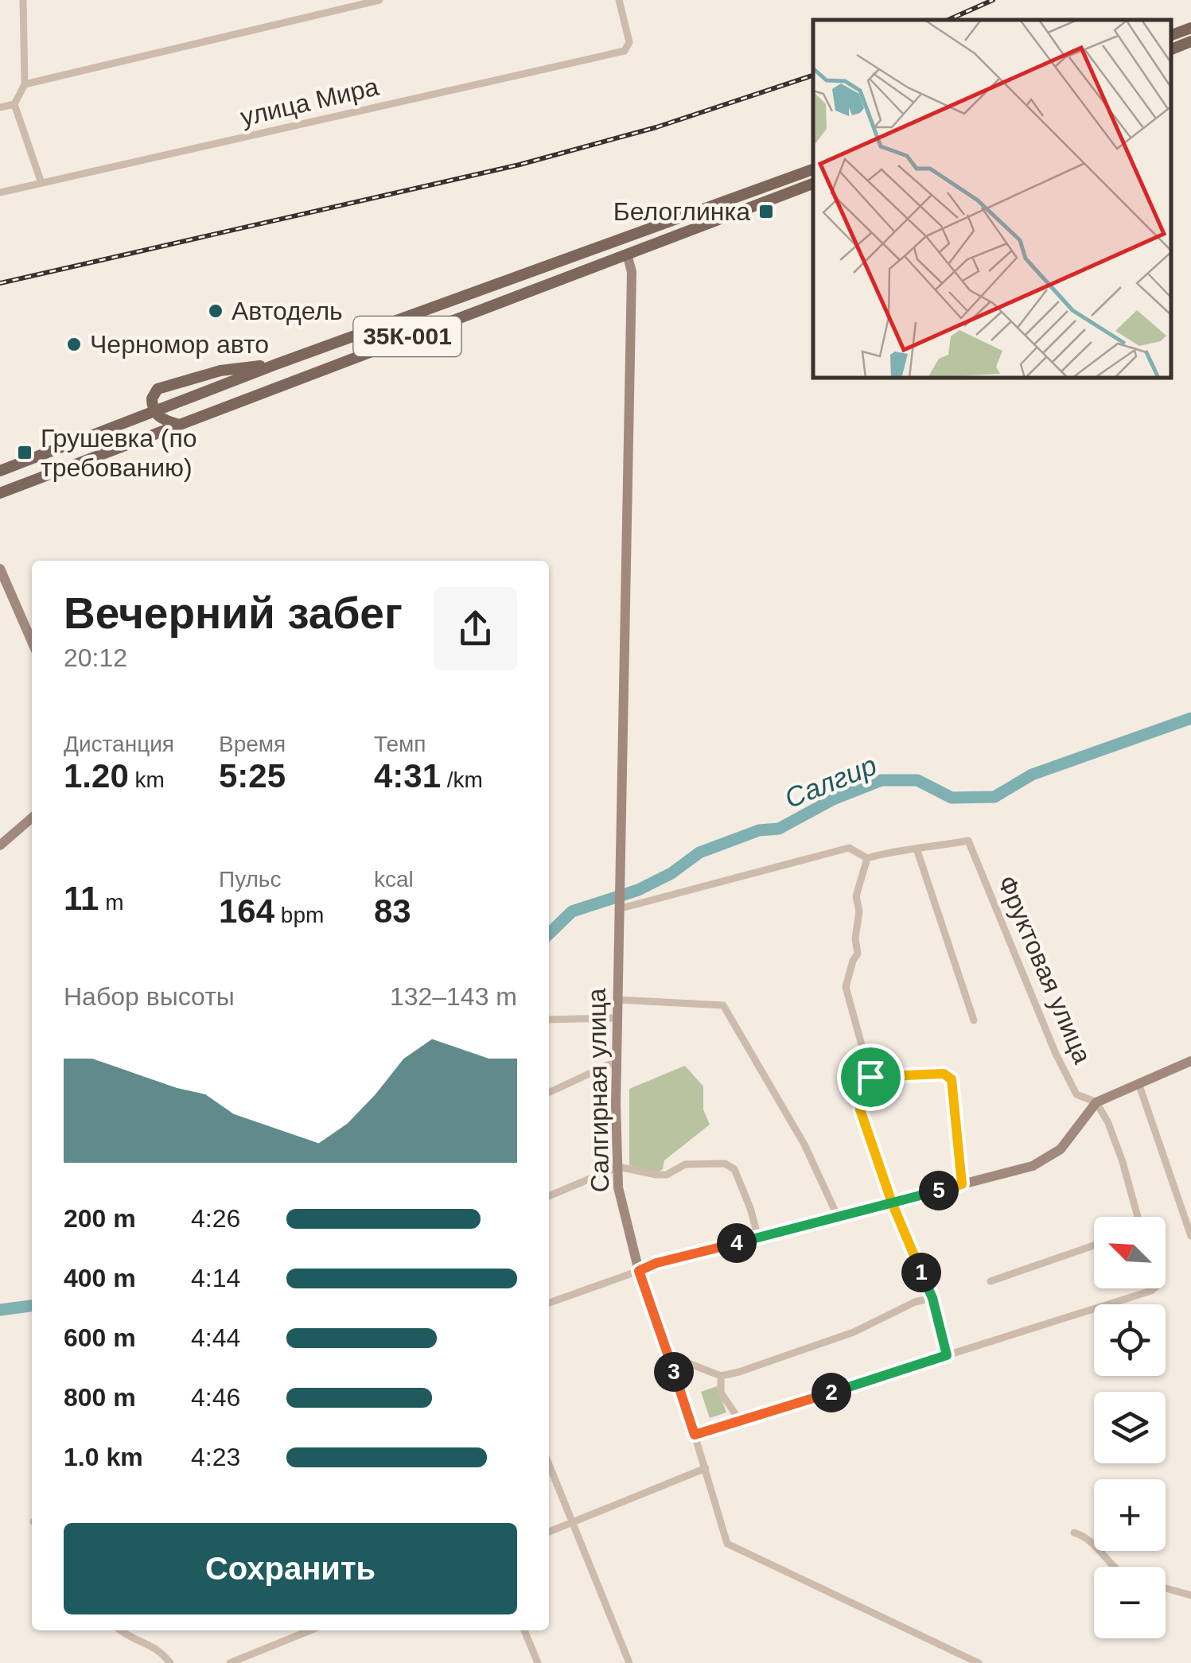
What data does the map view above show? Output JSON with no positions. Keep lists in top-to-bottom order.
{
  "streets": {
    "main road": ["35К-001", "Салгирная улица"],
    "street": ["улица Мира", "Фруктовая улица"]
  },
  "crossings": [
    ["35К-001", "Салгирная улица"]
  ],
  "water": ["Салгир"],
  "places": {
    "transit": ["Белоглинка", "Грушевка (по требованию)"],
    "other": ["Автодель", "Черномор авто"]
  },
  "north": "top left",
  "page": {
    "heading": ["Вечерний забег", "20:12"],
    "stats": [
      ["Дистанция", "1.20 km"],
      ["Время", "5:25"],
      ["Темп", "4:31 /km"],
      ["11 m"],
      ["Пульс", "164 bpm"],
      ["kcal", "83"]
    ],
    "chart": ["Набор высоты", "132–143 m"],
    "pins": [
      "5",
      "4",
      "1",
      "3",
      "2"
    ],
    "list": [
      {
        "name": "200 m",
        "note": "4:26"
      },
      {
        "name": "400 m",
        "note": "4:14"
      },
      {
        "name": "600 m",
        "note": "4:44"
      },
      {
        "name": "800 m",
        "note": "4:46"
      },
      {
        "name": "1.0 km",
        "note": "4:23"
      }
    ],
    "map_buttons": ["+", "−"],
    "buttons": "Сохранить"
  }
}
